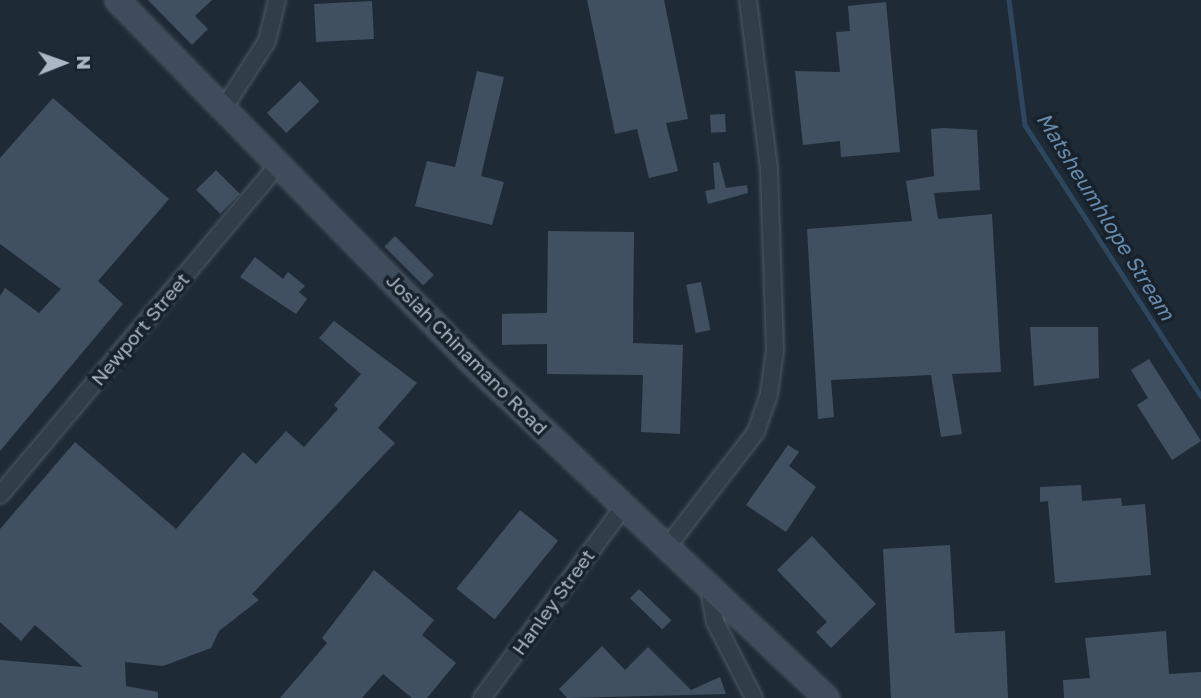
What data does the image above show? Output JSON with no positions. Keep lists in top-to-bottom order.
{
  "streets": {
    "street": ["Newport Street", "Josiah Chinamano Road", "Hanley Street"]
  },
  "crossings": [
    ["Newport Street", "Josiah Chinamano Road"],
    ["Josiah Chinamano Road", "Hanley Street"]
  ],
  "water": ["Matsheumhlope Stream"],
  "north": "right"
}
